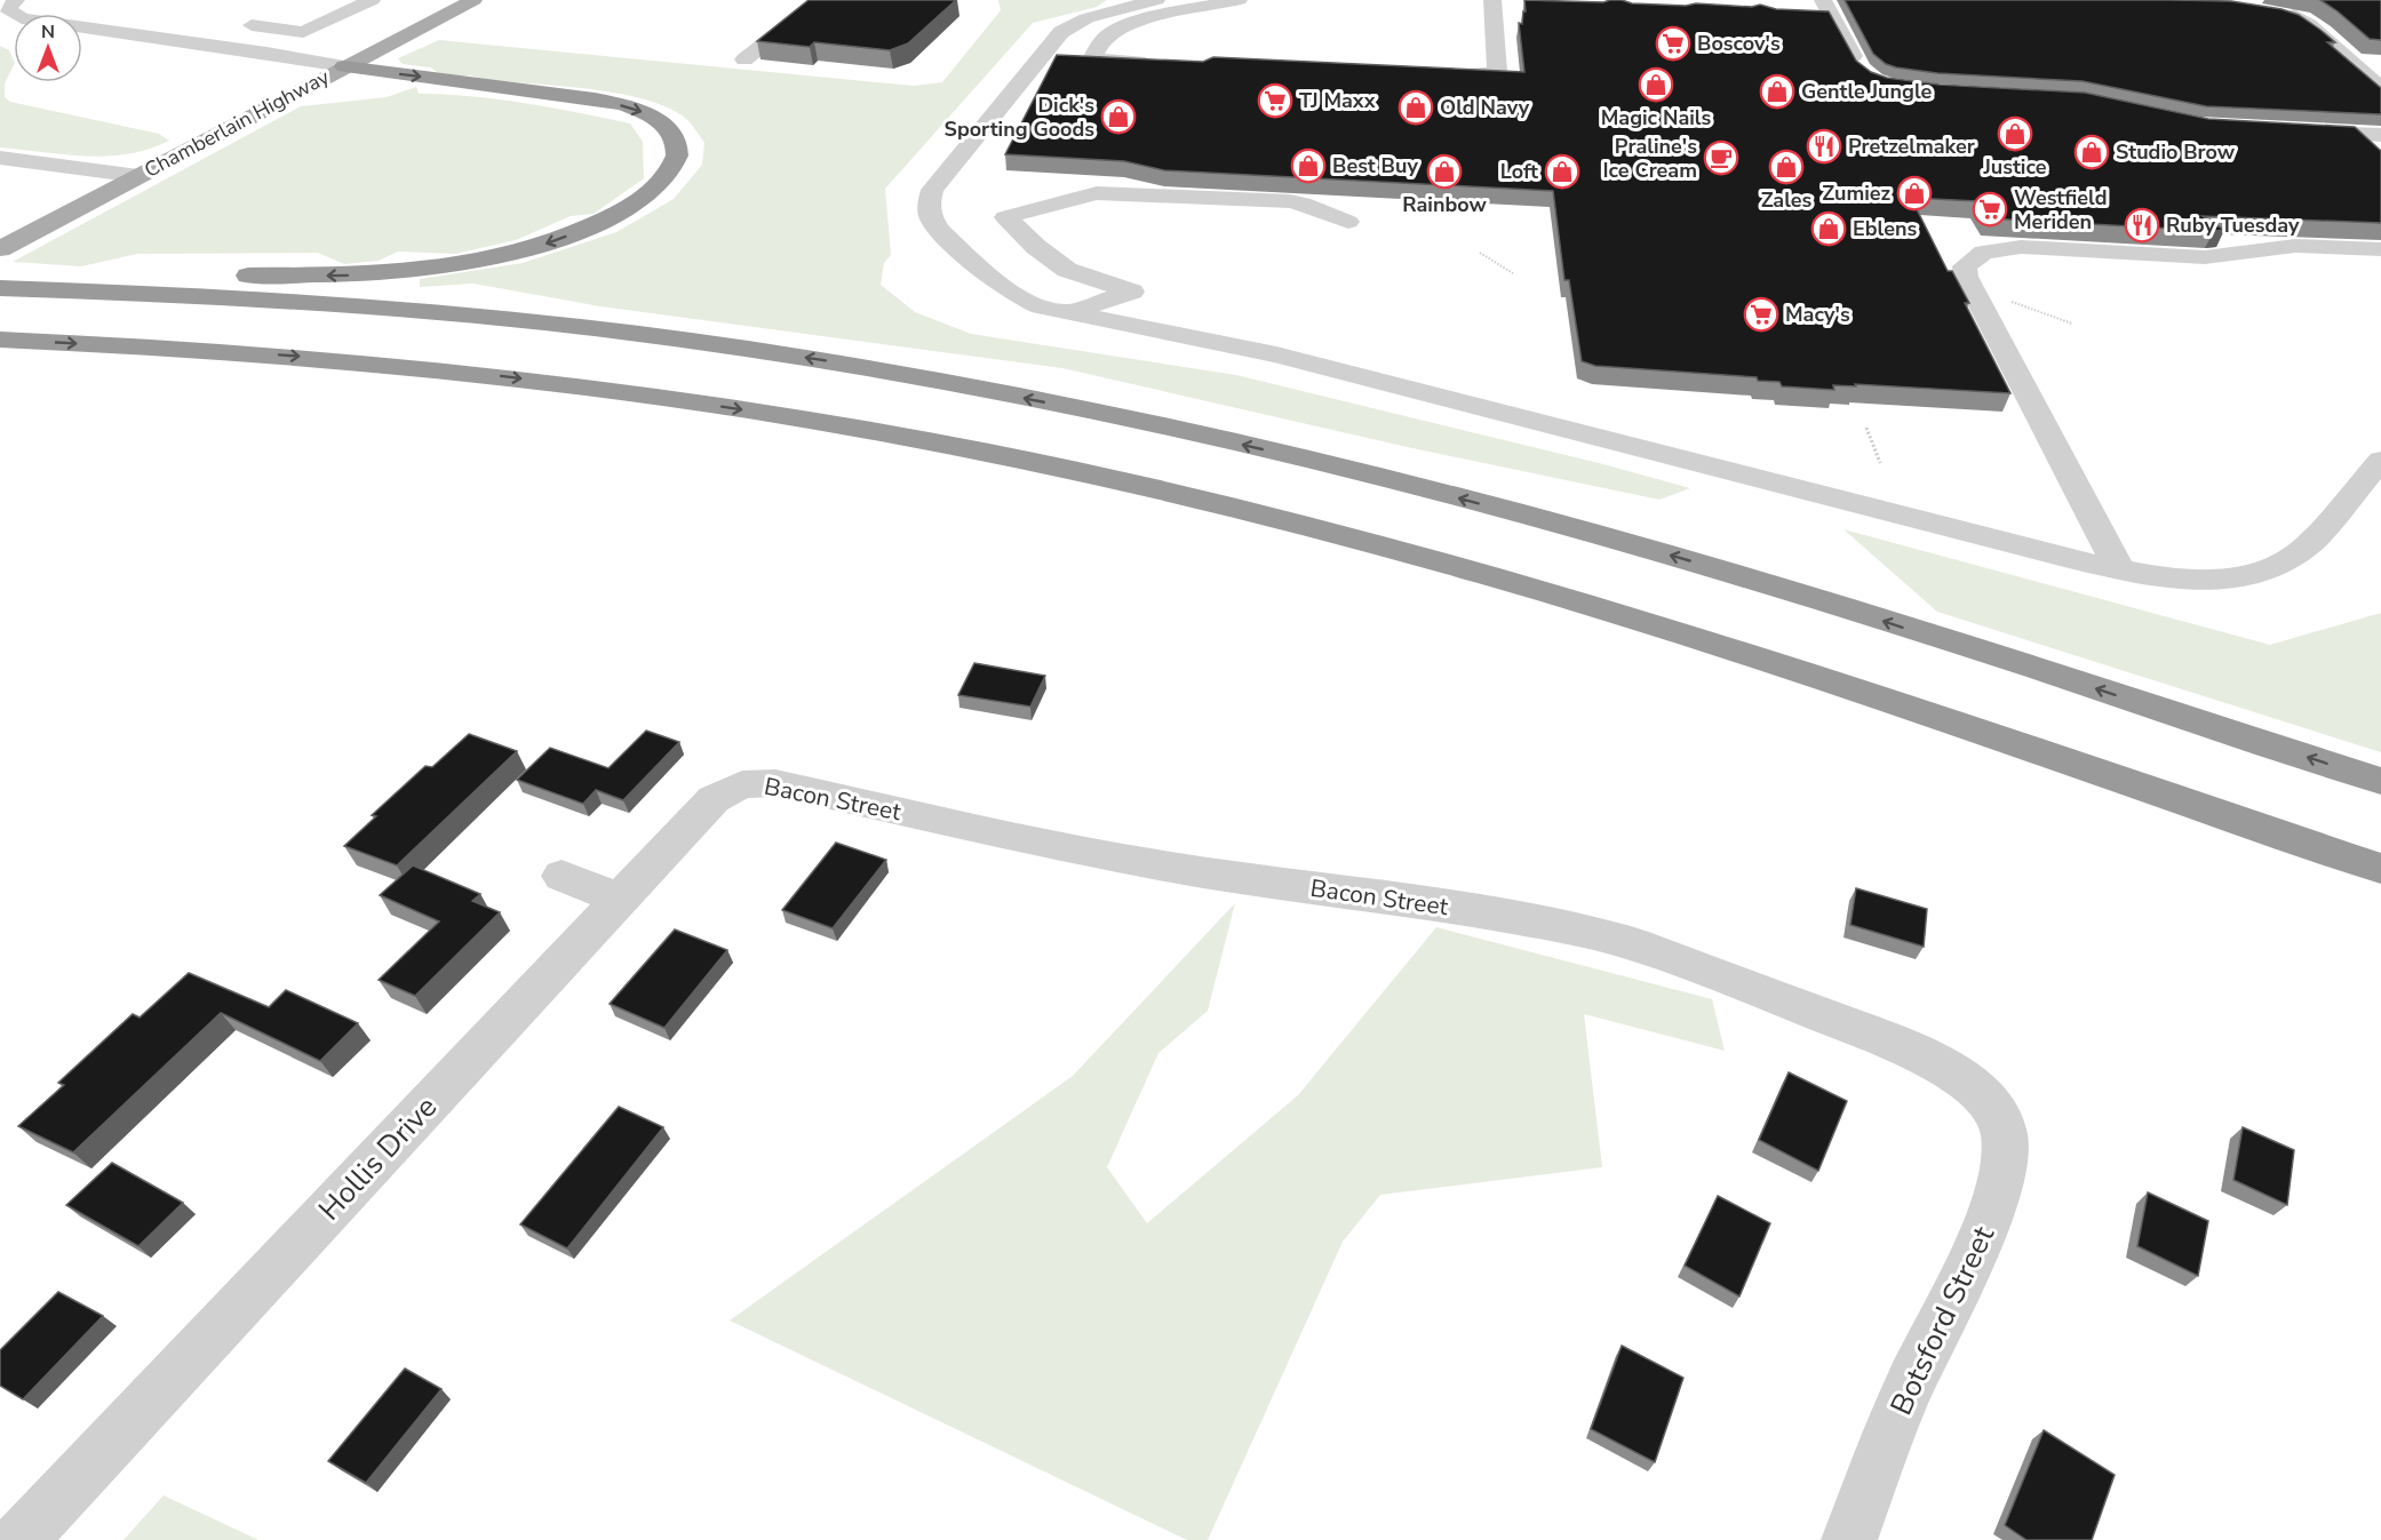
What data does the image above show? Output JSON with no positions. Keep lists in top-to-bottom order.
{
  "streets": {
    "main road": ["Chamberlain Highway"],
    "street": ["Bacon Street", "Hollis Drive", "Botsford Street"]
  },
  "crossings": [
    ["Bacon Street", "Hollis Drive"],
    ["Bacon Street", "Botsford Street"]
  ],
  "places": {
    "supermarket": [
      "Boscov's",
      "TJ Maxx",
      "Westfield Meriden",
      "Macy's"
    ],
    "shop": [
      "Magic Nails",
      "Gentle Jungle",
      "Old Navy",
      "Dick's Sporting Goods",
      "Justice",
      "Studio Brow",
      "Best Buy",
      "Zales",
      "Rainbow",
      "Loft",
      "Zumiez",
      "Eblens"
    ],
    "restaurant": ["Pretzelmaker", "Ruby Tuesday"],
    "cafe": ["Praline's Ice Cream"]
  },
  "north": "top"
}
